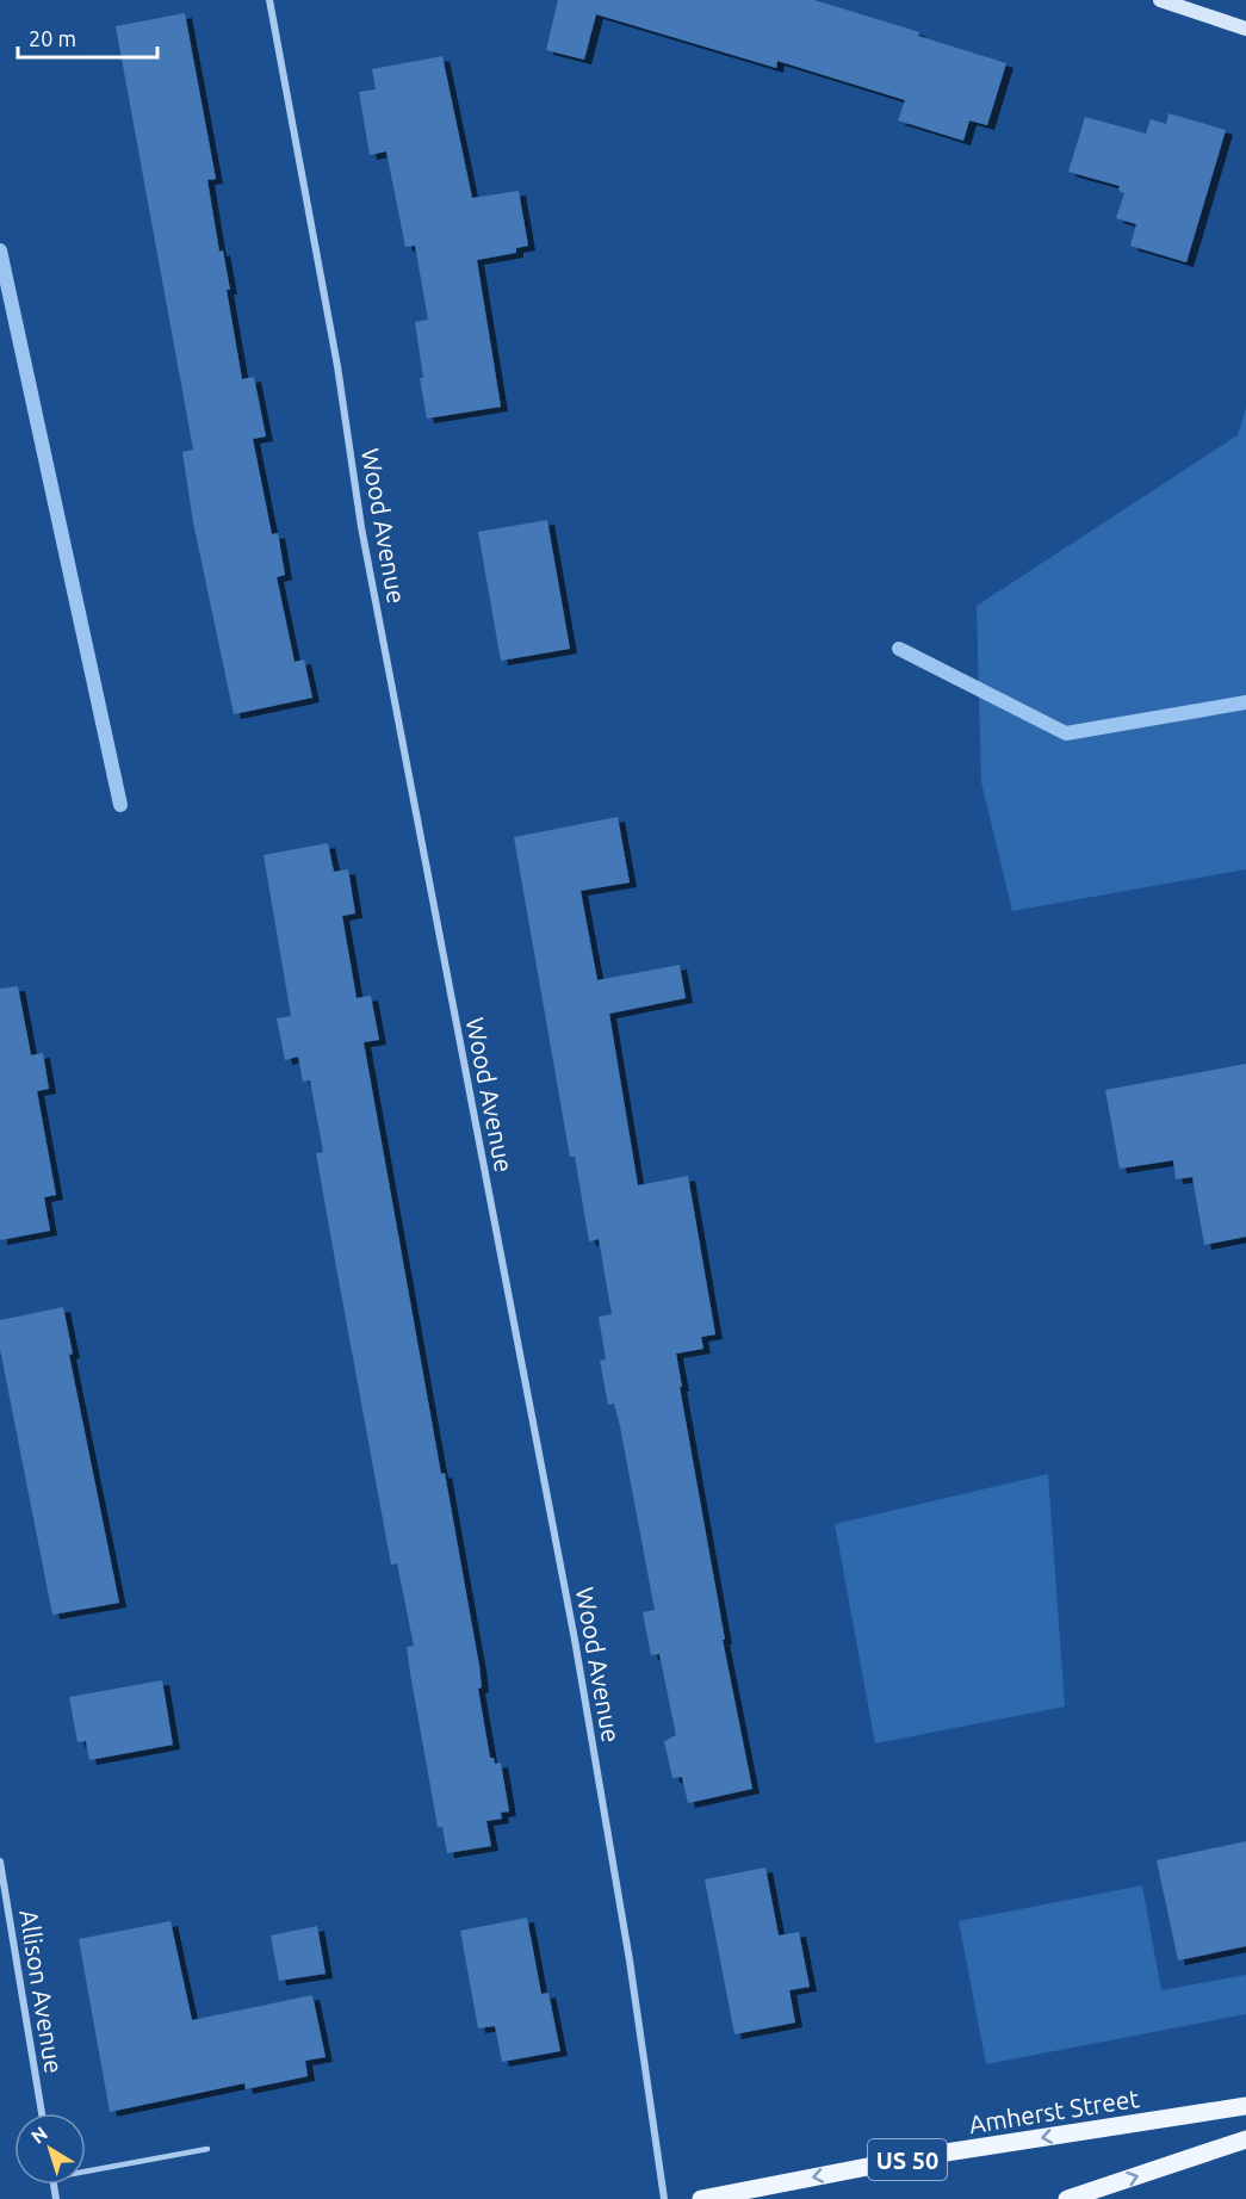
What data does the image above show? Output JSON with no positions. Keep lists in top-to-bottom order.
{
  "streets": {
    "main road": ["Amherst Street", "US 50"],
    "street": ["Wood Avenue", "Allison Avenue"]
  },
  "scale_bar": "20 m",
  "north": "top left"
}
